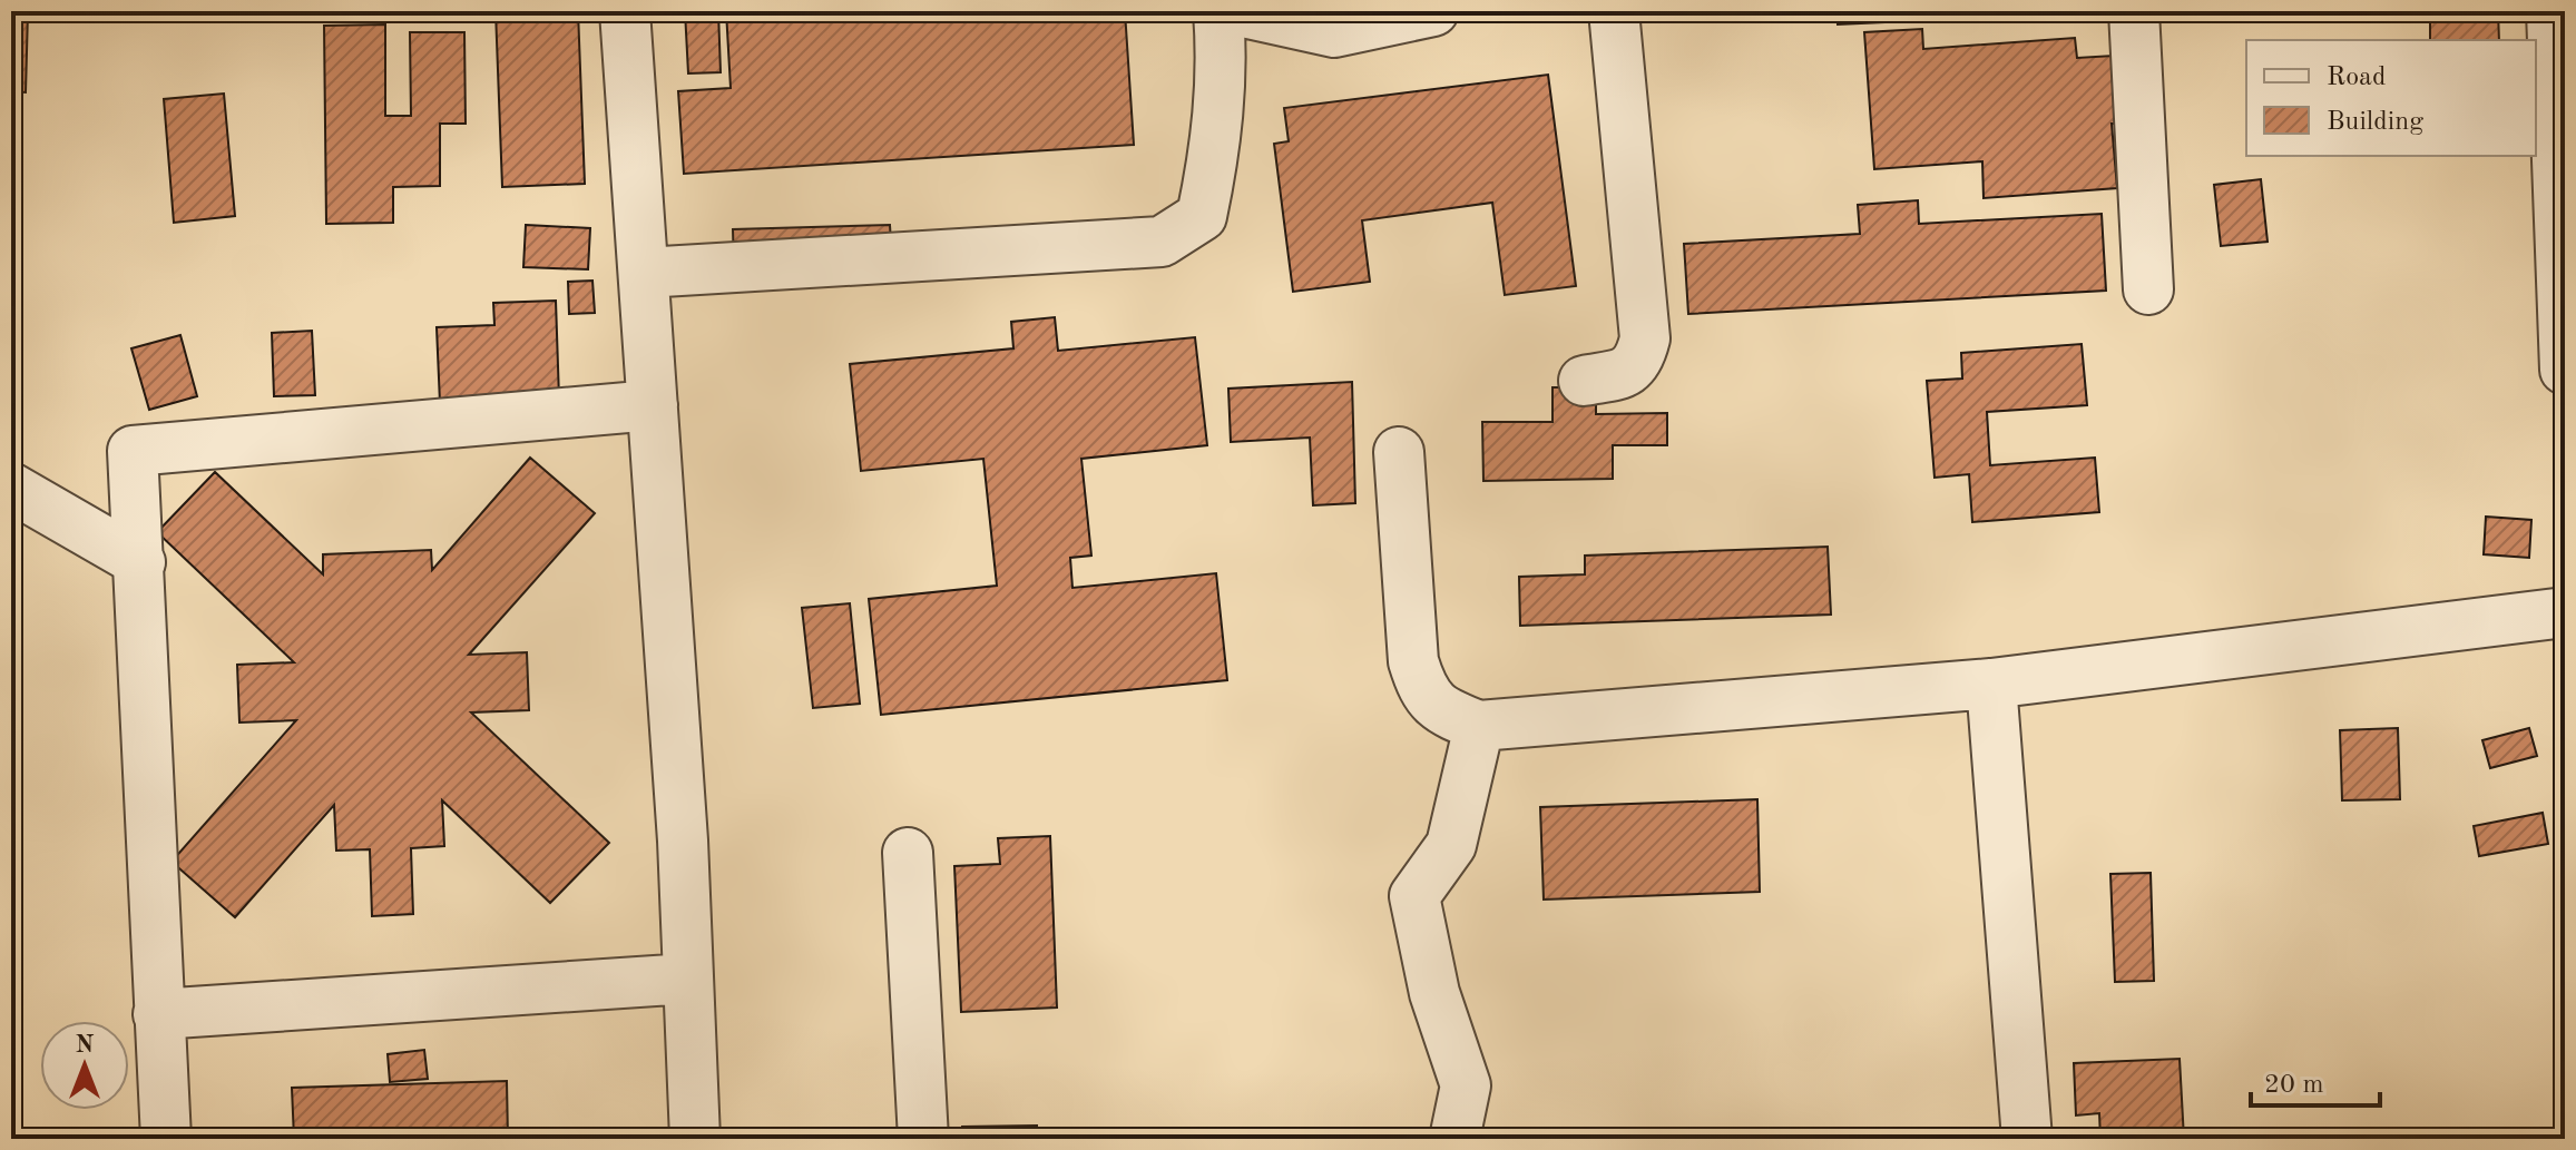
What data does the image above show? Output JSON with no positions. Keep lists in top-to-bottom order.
{
  "legend": ["Road", "Building"],
  "scale_bar": "20 m",
  "north": "top"
}
